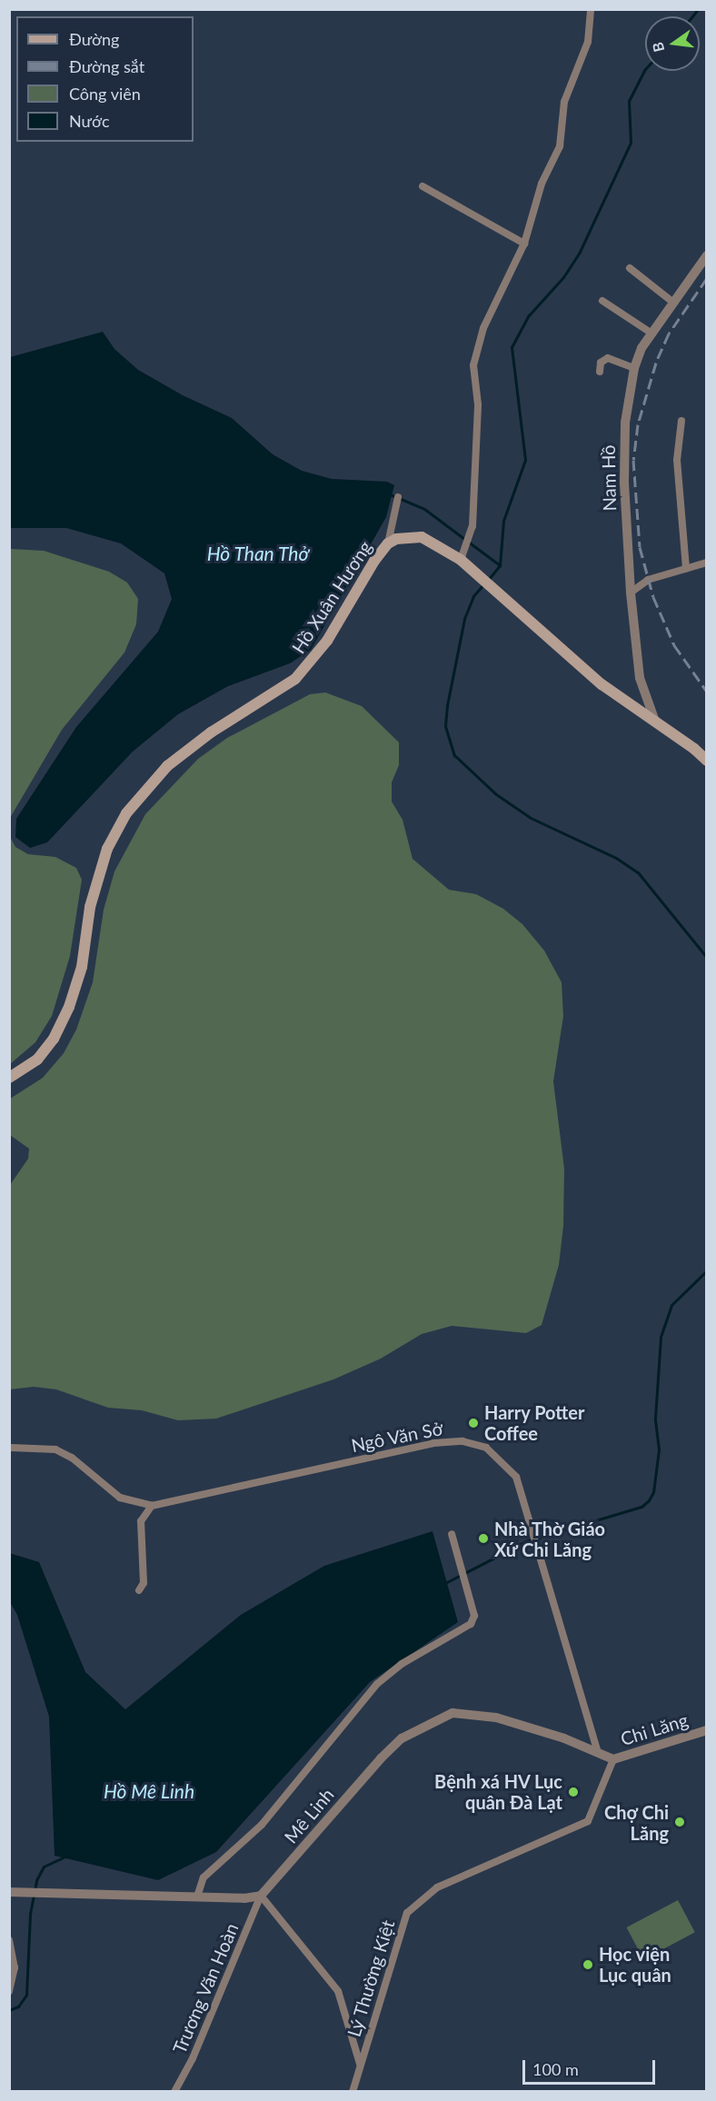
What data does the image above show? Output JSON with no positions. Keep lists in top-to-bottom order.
{
  "streets": {
    "main road": ["Hồ Xuân Hương"],
    "street": [
      "Nam Hồ",
      "Ngô Văn Sở",
      "Chi Lăng",
      "Mê Linh",
      "Lý Thường Kiệt",
      "Trương Văn Hoàn"
    ]
  },
  "crossings": [
    ["Nam Hồ", "Hồ Xuân Hương"],
    ["Ngô Văn Sở", "Mê Linh"],
    ["Chi Lăng", "Mê Linh"],
    ["Chi Lăng", "Lý Thường Kiệt"],
    ["Mê Linh", "Trương Văn Hoàn"]
  ],
  "water": ["Hồ Than Thở", "Hồ Mê Linh"],
  "places": [
    "Harry Potter Coffee",
    "Nhà Thờ Giáo Xứ Chi Lăng",
    "Bệnh xá HV Lục quân Đà Lạt",
    "Chợ Chi Lăng",
    "Học viện Lục quân"
  ],
  "legend": [
    "Đường",
    "Đường sắt",
    "Công viên",
    "Nước"
  ],
  "scale_bar": "100 m",
  "north": "left"
}
